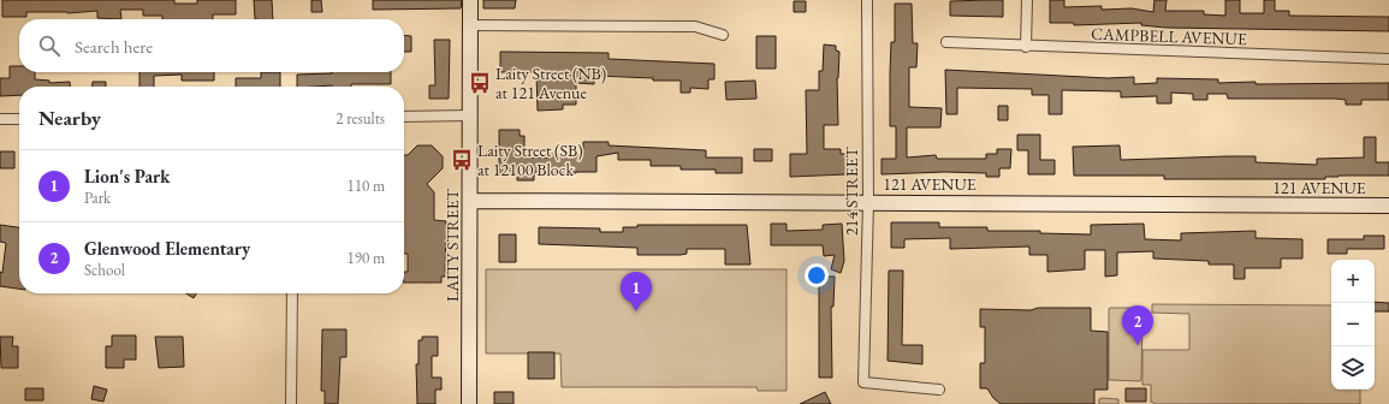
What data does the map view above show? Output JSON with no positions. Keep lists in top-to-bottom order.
{
  "streets": {
    "street": [
      "CAMPBELL AVENUE",
      "121 AVENUE",
      "214 STREET",
      "LAITY STREET"
    ]
  },
  "crossings": [
    ["121 AVENUE", "214 STREET"],
    ["121 AVENUE", "LAITY STREET"]
  ],
  "places": {
    "bus stop": ["Laity Street (NB) at 121 Avenue", "Laity Street (SB) at 12100 Block"]
  },
  "page": {
    "search": "Search here",
    "heading": ["Nearby", "2 results"],
    "list": [
      {
        "mark": "1",
        "name": "Lion's Park",
        "note": "Park",
        "value": "110 m"
      },
      {
        "mark": "2",
        "name": "Glenwood Elementary",
        "note": "School",
        "value": "190 m"
      }
    ],
    "map_buttons": ["+", "−"],
    "pins": ["1", "2"]
  }
}
